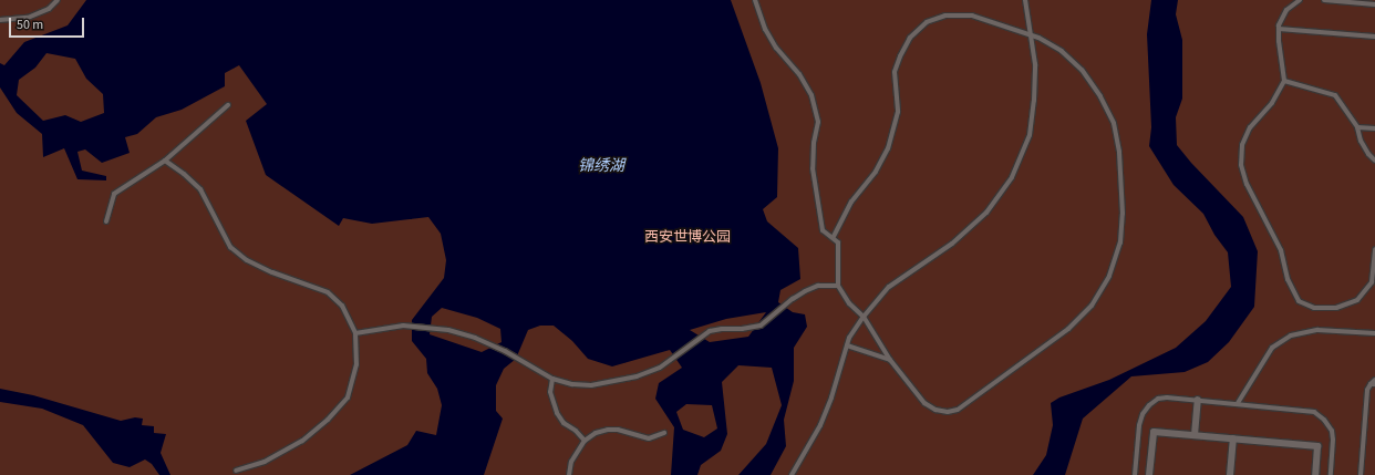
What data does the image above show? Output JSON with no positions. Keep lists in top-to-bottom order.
{
  "water": ["锦绣湖"],
  "parks": ["西安世博公园"],
  "scale_bar": "50 m"
}
